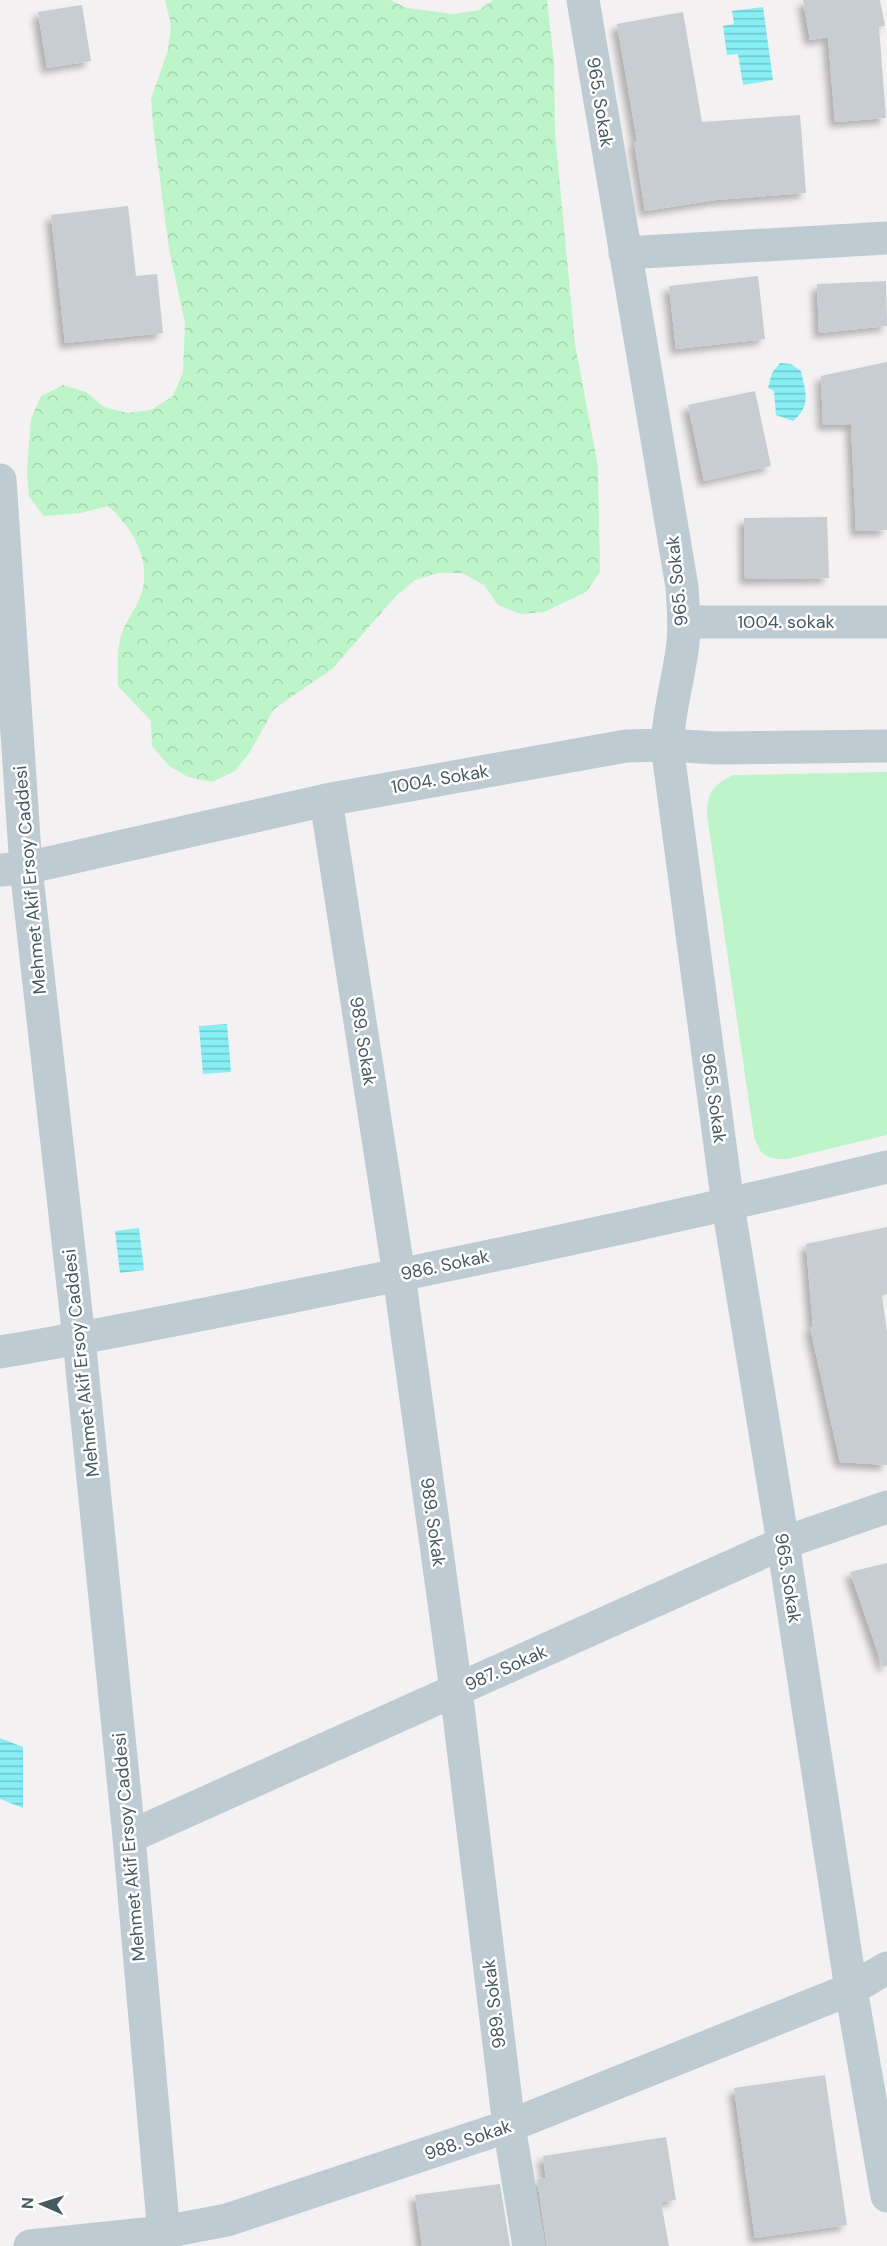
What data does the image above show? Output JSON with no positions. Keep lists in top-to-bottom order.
{
  "streets": {
    "street": [
      "965. Sokak",
      "1004. sokak",
      "1004. Sokak",
      "Mehmet Akif Ersoy Caddesi",
      "989. Sokak",
      "986. Sokak",
      "987. Sokak",
      "988. Sokak"
    ]
  },
  "crossings": [
    ["965. Sokak", "1004. sokak"],
    ["965. Sokak", "1004. Sokak"],
    ["965. Sokak", "986. Sokak"],
    ["965. Sokak", "987. Sokak"],
    ["965. Sokak", "988. Sokak"],
    ["1004. Sokak", "Mehmet Akif Ersoy Caddesi"],
    ["1004. Sokak", "989. Sokak"],
    ["Mehmet Akif Ersoy Caddesi", "986. Sokak"],
    ["Mehmet Akif Ersoy Caddesi", "987. Sokak"],
    ["Mehmet Akif Ersoy Caddesi", "988. Sokak"],
    ["989. Sokak", "986. Sokak"],
    ["989. Sokak", "987. Sokak"],
    ["989. Sokak", "988. Sokak"]
  ],
  "north": "left"
}
